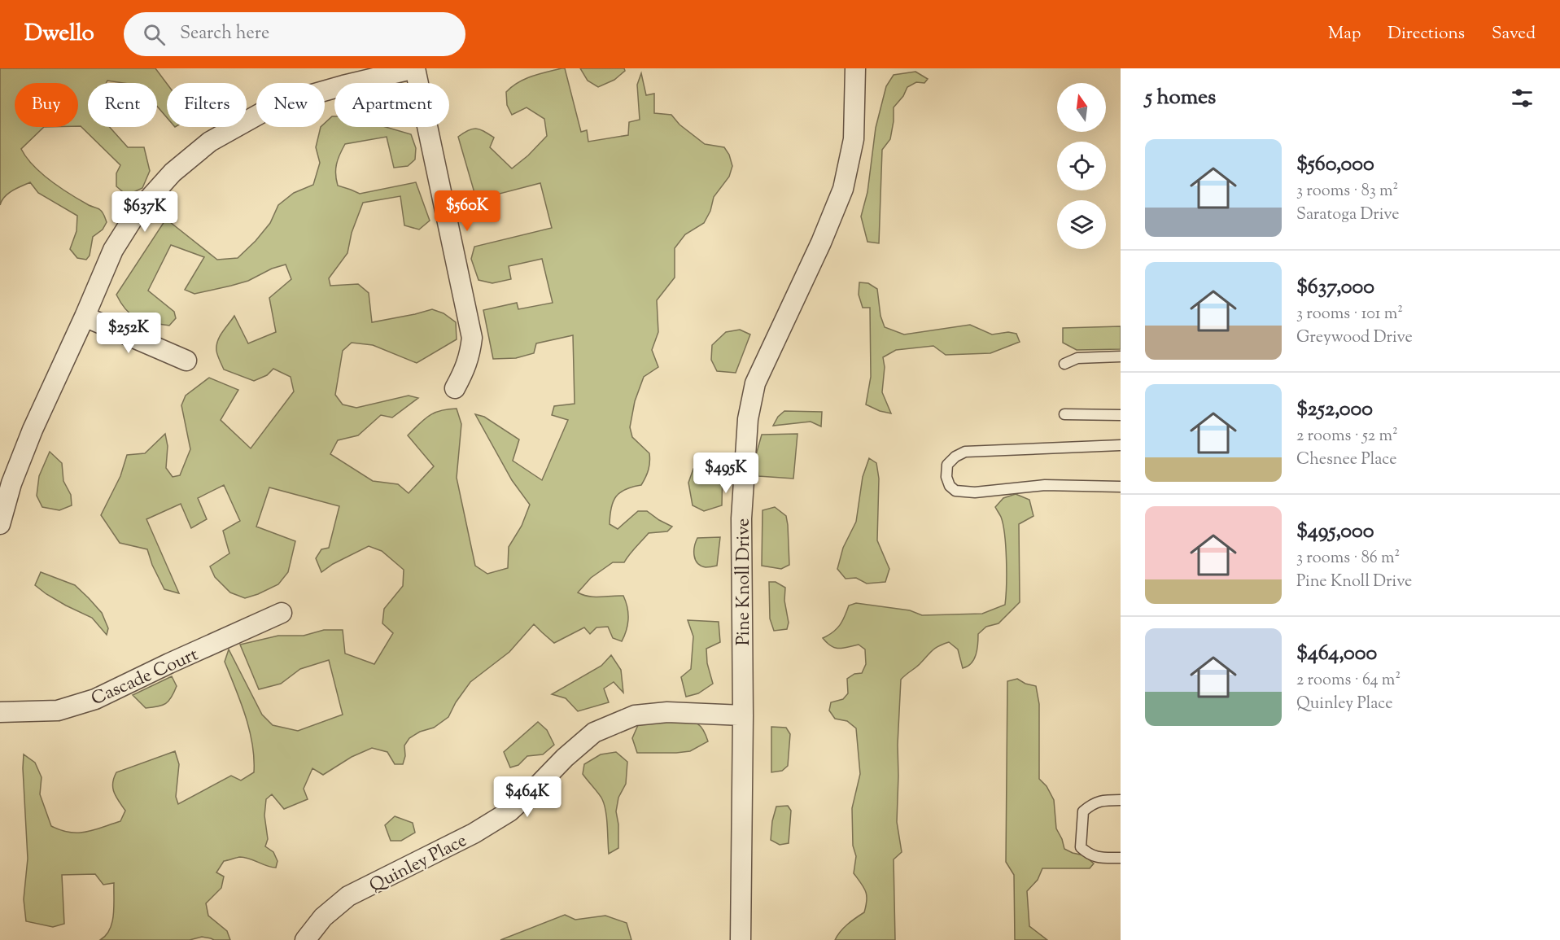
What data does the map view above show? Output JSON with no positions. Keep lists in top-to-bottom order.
{
  "streets": {
    "street": ["Pine Knoll Drive", "Cascade Court", "Quinley Place"]
  },
  "crossings": [
    ["Pine Knoll Drive", "Quinley Place"]
  ],
  "north": "top",
  "page": {
    "header": "Dwello",
    "search": "Search here",
    "nav": ["Map", "Directions", "Saved"],
    "heading": "5 homes",
    "chip": [
      "Buy",
      "Rent",
      "Filters",
      "New",
      "Apartment"
    ],
    "list": [
      {
        "name": "$560,000",
        "note": "3 rooms · 83 m² · Saratoga Drive"
      },
      {
        "name": "$637,000",
        "note": "3 rooms · 101 m² · Greywood Drive"
      },
      {
        "name": "$252,000",
        "note": "2 rooms · 52 m² · Chesnee Place"
      },
      {
        "name": "$495,000",
        "note": "3 rooms · 86 m² · Pine Knoll Drive"
      },
      {
        "name": "$464,000",
        "note": "2 rooms · 64 m² · Quinley Place"
      }
    ],
    "price": [
      "$560K",
      "$637K",
      "$252K",
      "$495K",
      "$464K"
    ]
  }
}
